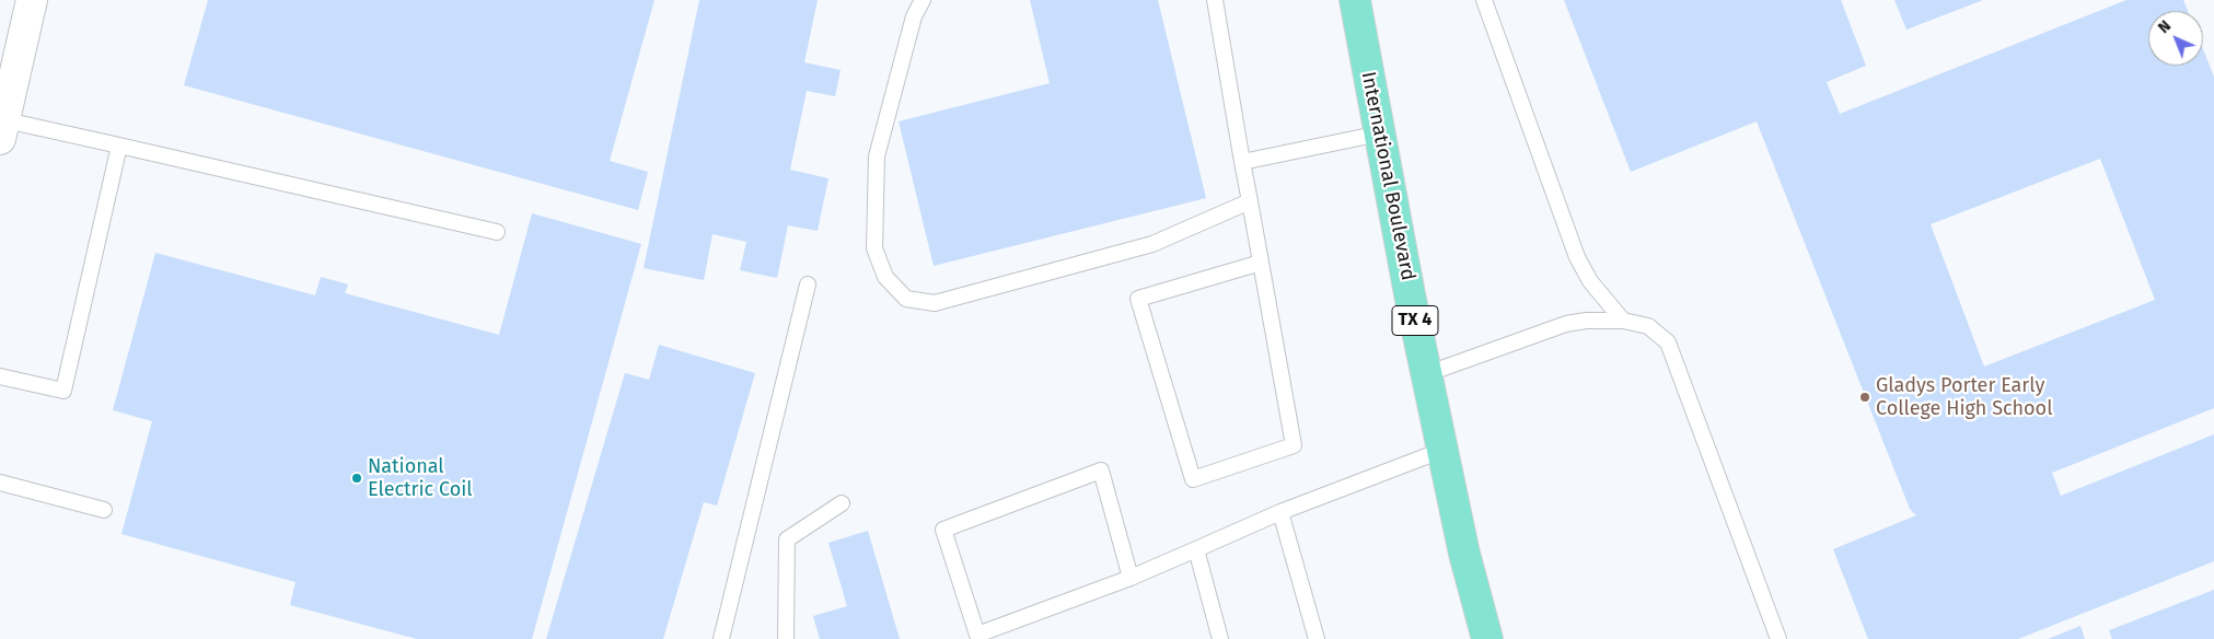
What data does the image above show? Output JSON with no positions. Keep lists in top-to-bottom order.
{
  "streets": {
    "main road": ["International Boulevard", "TX 4"]
  },
  "places": ["Gladys Porter Early College High School", "National Electric Coil"],
  "north": "top left"
}
